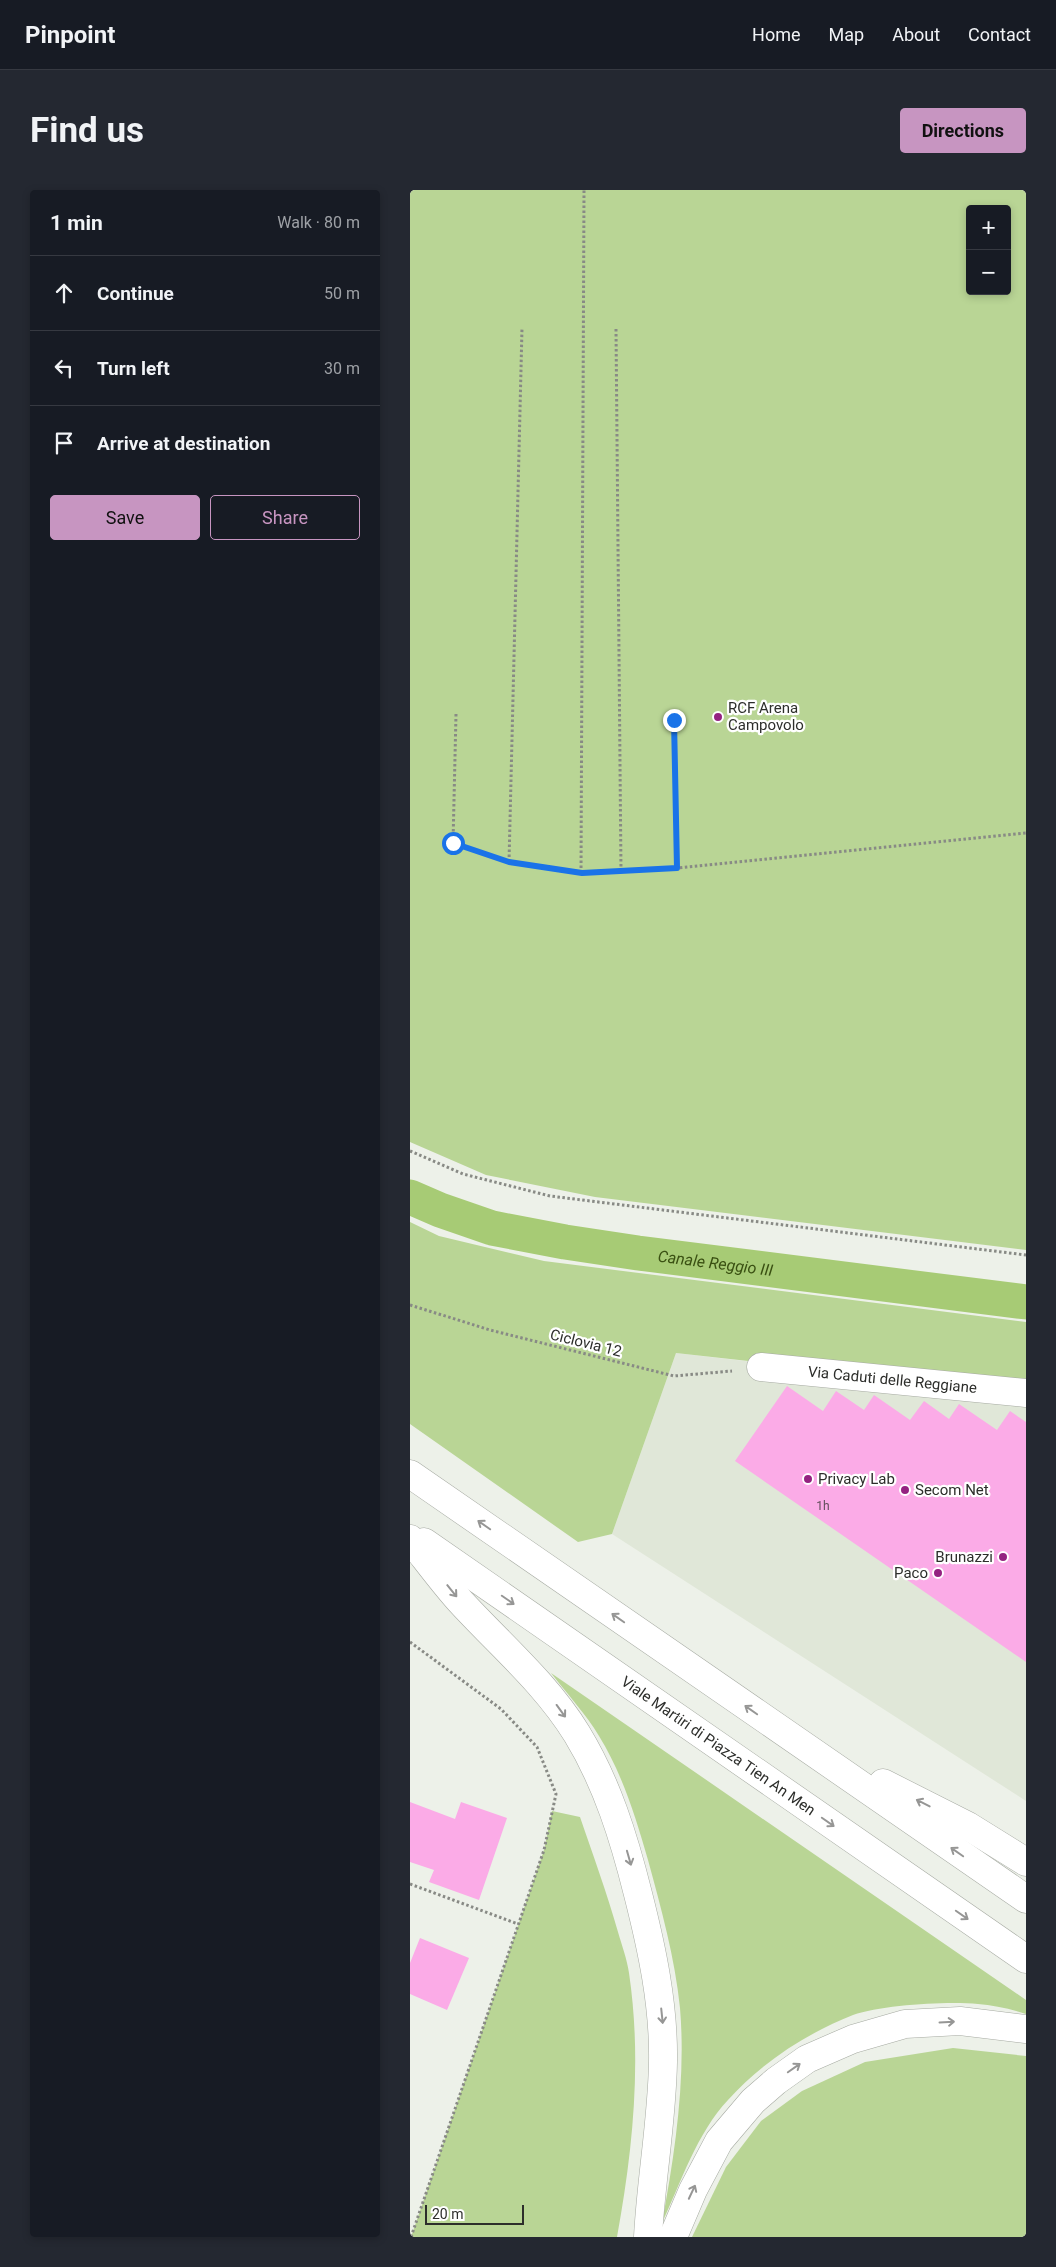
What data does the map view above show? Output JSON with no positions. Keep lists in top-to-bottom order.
{
  "streets": {
    "main road": ["Via Caduti delle Reggiane", "Viale Martiri di Piazza Tien An Men"],
    "path": ["Ciclovia 12"]
  },
  "crossings": [
    ["Ciclovia 12", "Via Caduti delle Reggiane"]
  ],
  "water": ["Canale Reggio III"],
  "places": [
    "RCF Arena Campovolo",
    "Privacy Lab",
    "Secom Net",
    "Brunazzi",
    "Paco"
  ],
  "house_numbers": ["1h"],
  "scale_bar": "20 m",
  "page": {
    "header": "Pinpoint",
    "nav": [
      "Home",
      "Map",
      "About",
      "Contact"
    ],
    "buttons": [
      "Directions",
      ["Save", "Share"]
    ],
    "title": "Find us",
    "heading": ["1 min", "Walk · 80 m"],
    "map_buttons": ["+", "−"],
    "list": [
      ["Continue", "50 m"],
      ["Turn left", "30 m"],
      "Arrive at destination"
    ],
    "scale": "20 m"
  }
}
